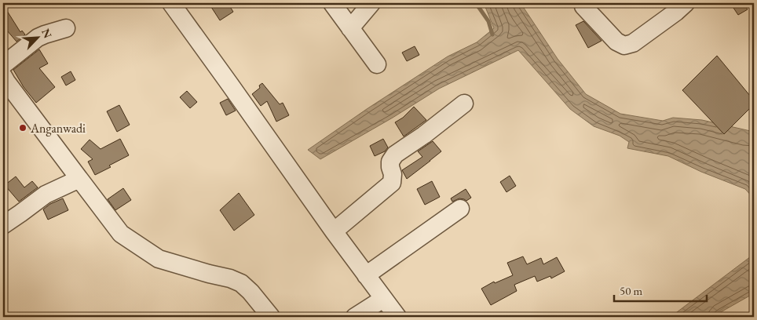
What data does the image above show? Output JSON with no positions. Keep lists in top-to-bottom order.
{
  "places": ["Anganwadi"],
  "scale_bar": "50 m",
  "north": "top right"
}
